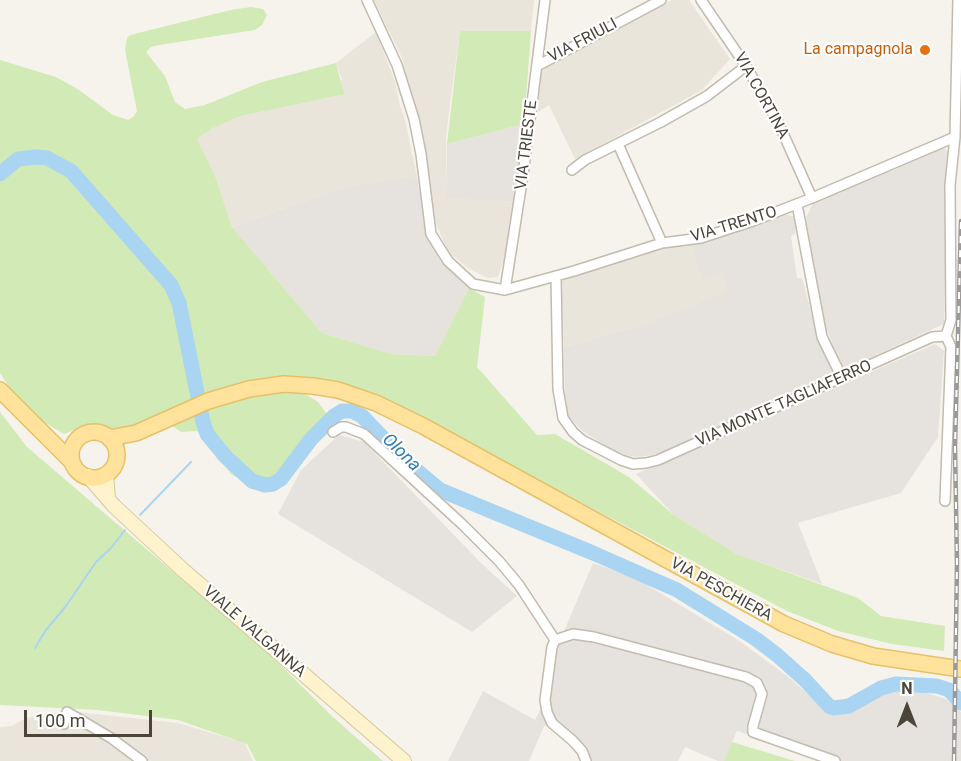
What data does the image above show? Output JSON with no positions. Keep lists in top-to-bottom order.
{
  "streets": {
    "main road": ["VIA PESCHIERA", "VIALE VALGANNA"],
    "street": [
      "VIA FRIULI",
      "VIA CORTINA",
      "VIA TRIESTE",
      "VIA TRENTO",
      "VIA MONTE TAGLIAFERRO"
    ]
  },
  "crossings": [
    ["VIA FRIULI", "VIA TRIESTE"],
    ["VIA CORTINA", "VIA TRENTO"],
    ["VIA TRIESTE", "VIA TRENTO"],
    ["VIA TRENTO", "VIA MONTE TAGLIAFERRO"]
  ],
  "water": ["Olona"],
  "places": ["La campagnola"],
  "scale_bar": "100 m",
  "north": "top"
}
